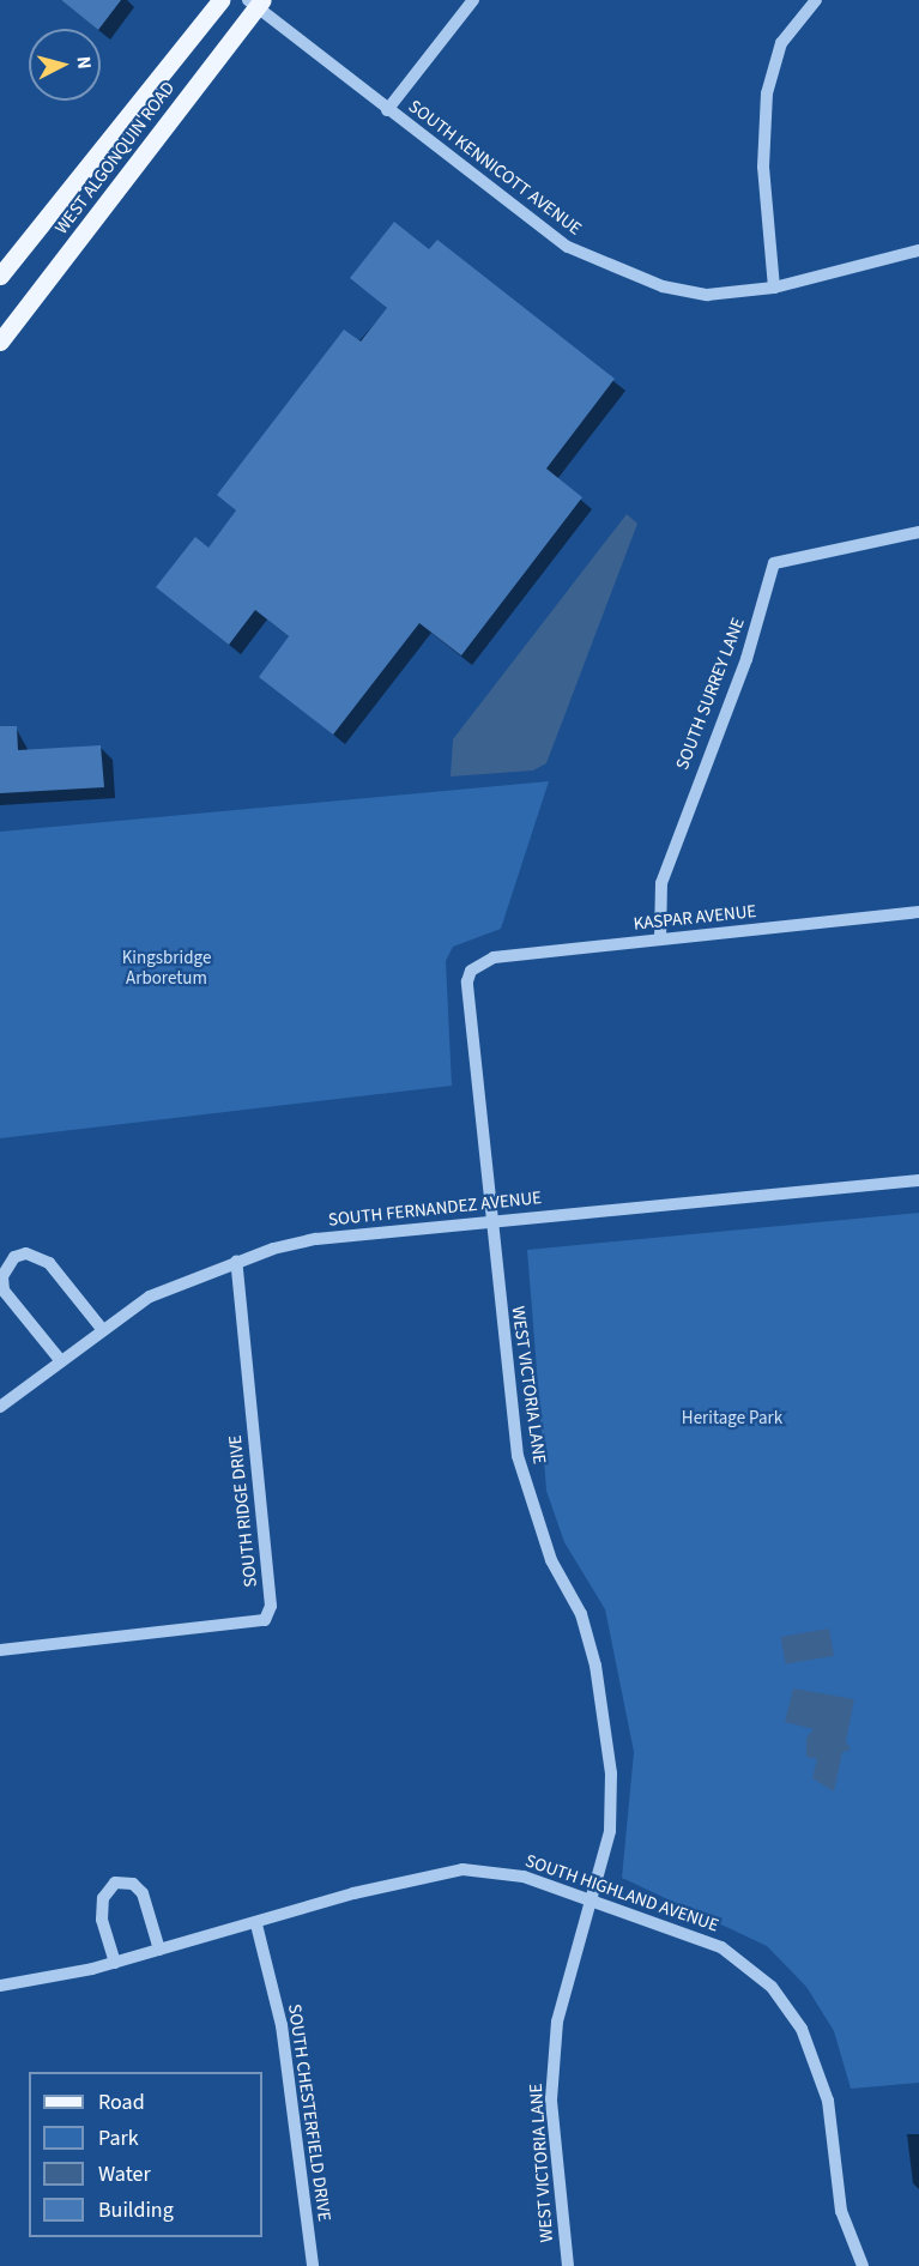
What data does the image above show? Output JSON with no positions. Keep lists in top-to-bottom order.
{
  "streets": {
    "main road": ["WEST ALGONQUIN ROAD"],
    "street": [
      "SOUTH KENNICOTT AVENUE",
      "SOUTH SURREY LANE",
      "KASPAR AVENUE",
      "SOUTH FERNANDEZ AVENUE",
      "WEST VICTORIA LANE",
      "SOUTH RIDGE DRIVE",
      "SOUTH HIGHLAND AVENUE",
      "SOUTH CHESTERFIELD DRIVE"
    ]
  },
  "crossings": [
    ["WEST ALGONQUIN ROAD", "SOUTH KENNICOTT AVENUE"],
    ["SOUTH SURREY LANE", "KASPAR AVENUE"],
    ["KASPAR AVENUE", "WEST VICTORIA LANE"],
    ["SOUTH FERNANDEZ AVENUE", "WEST VICTORIA LANE"],
    ["SOUTH FERNANDEZ AVENUE", "SOUTH RIDGE DRIVE"],
    ["WEST VICTORIA LANE", "SOUTH HIGHLAND AVENUE"],
    ["SOUTH HIGHLAND AVENUE", "SOUTH CHESTERFIELD DRIVE"]
  ],
  "parks": ["Kingsbridge Arboretum", "Heritage Park"],
  "legend": [
    "Road",
    "Park",
    "Water",
    "Building"
  ],
  "north": "right"
}
